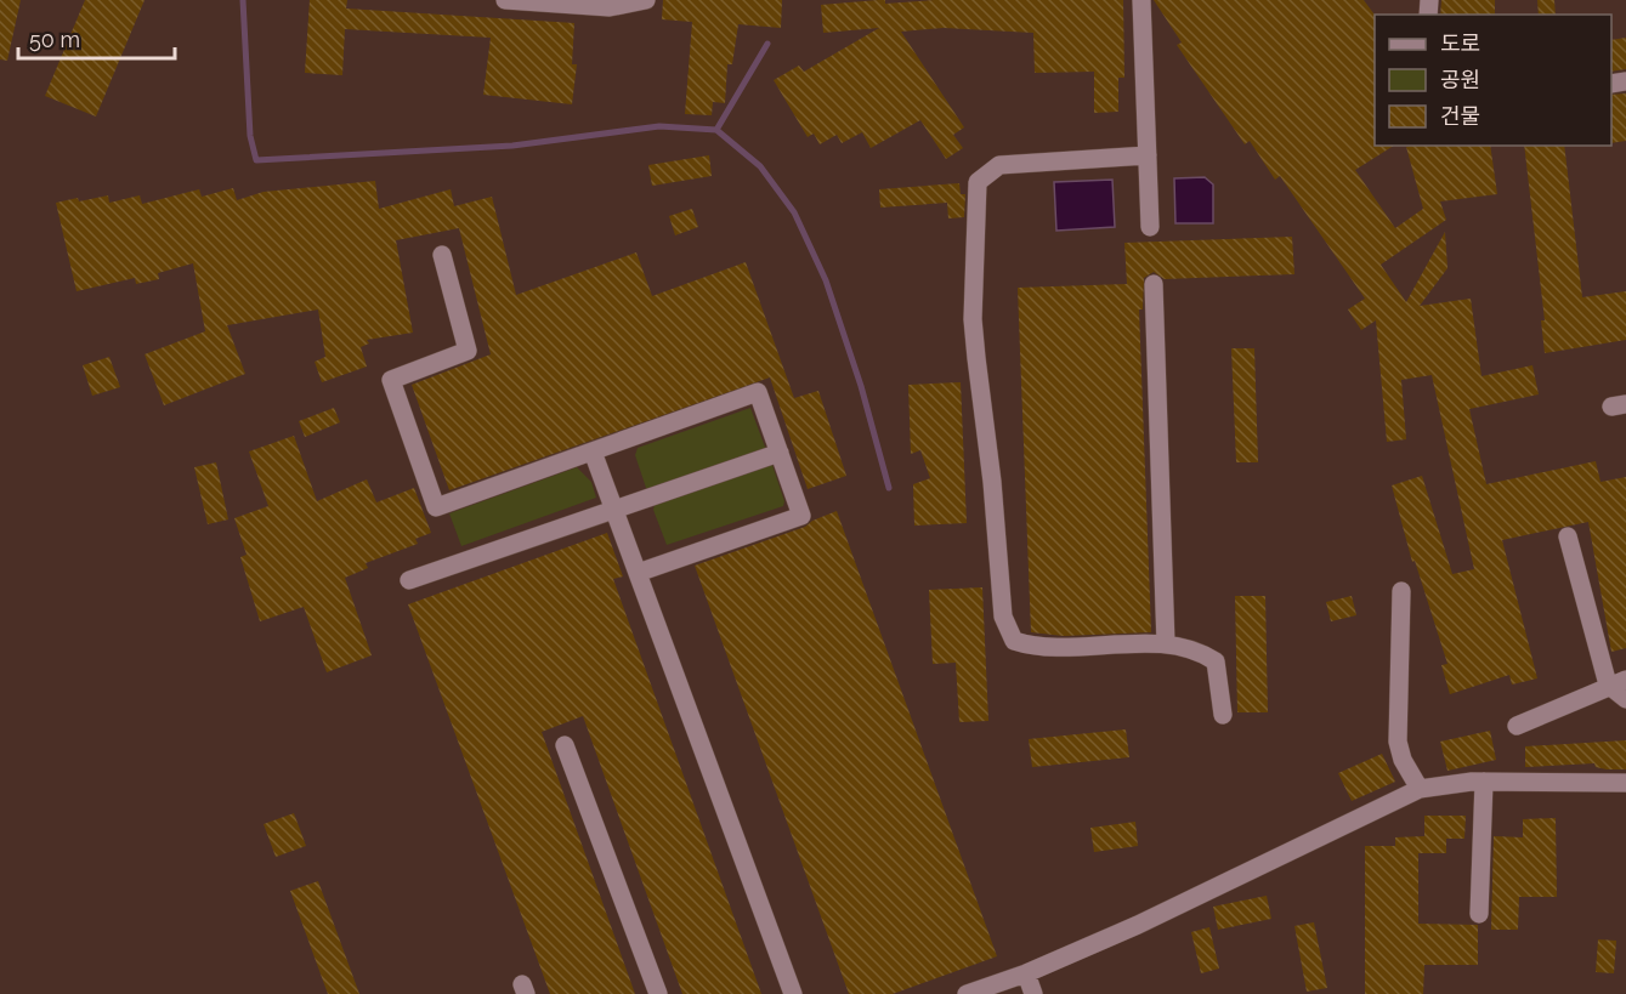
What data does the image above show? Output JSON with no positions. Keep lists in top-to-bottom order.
{
  "legend": ["도로", "공원", "건물"],
  "scale_bar": "50 m"
}
